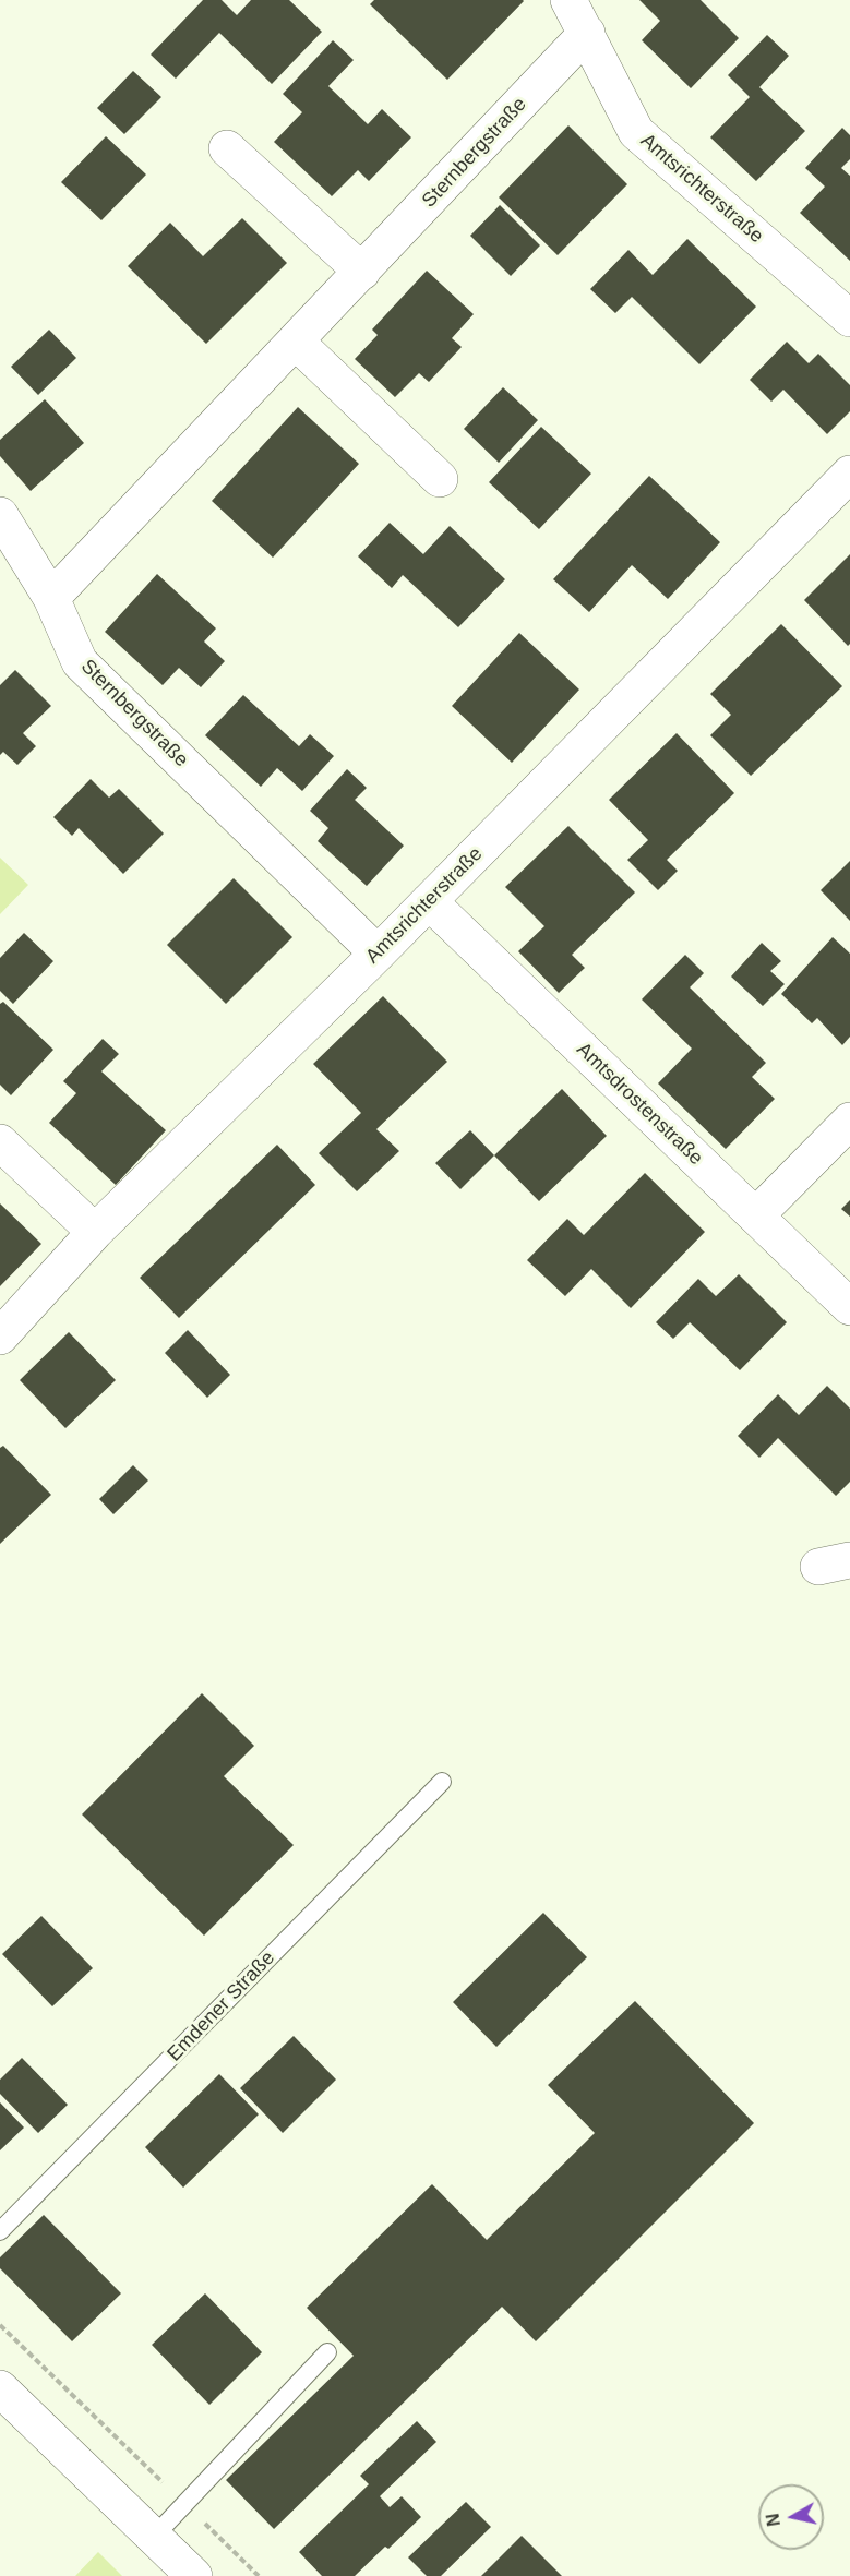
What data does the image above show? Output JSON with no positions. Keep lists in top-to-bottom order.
{
  "streets": {
    "street": ["Sternbergstraße", "Amtsrichterstraße", "Amtsdrostenstraße"],
    "lane": ["Emdener Straße"]
  },
  "crossings": [
    ["Sternbergstraße", "Amtsrichterstraße"],
    ["Amtsrichterstraße", "Amtsdrostenstraße"]
  ],
  "north": "left"
}
